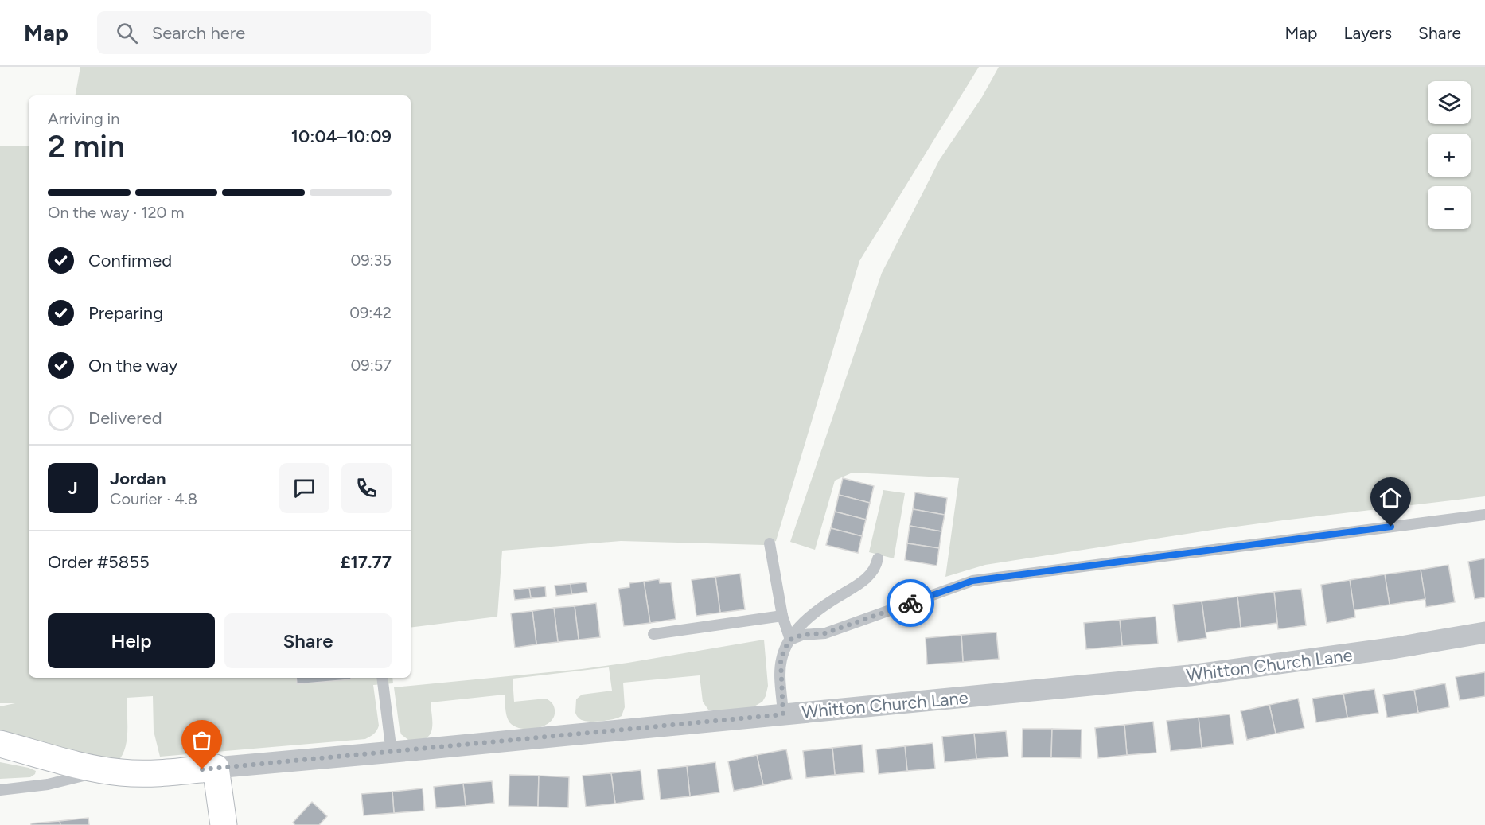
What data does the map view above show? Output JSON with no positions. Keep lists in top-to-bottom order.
{
  "streets": {
    "street": ["Whitton Church Lane"]
  },
  "page": {
    "header": "Map",
    "search": "Search here",
    "nav": ["Map", "Layers", "Share"],
    "map_buttons": ["+", "−"],
    "heading": ["2 min", "Arriving in", "10:04–10:09"],
    "panel": [
      "Jordan",
      "Courier · 4.8",
      "Order #5855",
      "£17.77"
    ],
    "bar": "On the way · 120 m",
    "list": [
      ["Confirmed", "09:35"],
      ["Preparing", "09:42"],
      ["On the way", "09:57"],
      "Delivered"
    ],
    "round": "J",
    "buttons": ["Help", "Share"]
  }
}
